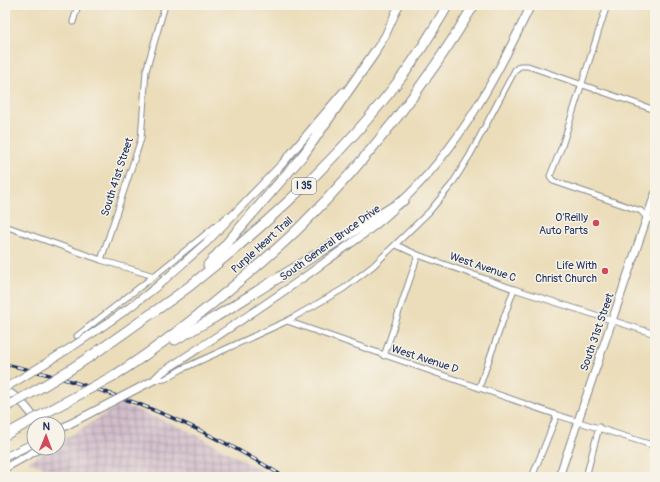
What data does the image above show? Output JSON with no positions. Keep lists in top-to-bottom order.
{
  "streets": {
    "highway": ["I 35", "Purple Heart Trail"],
    "main road": ["South General Bruce Drive", "South 31st Street"],
    "street": ["South 41st Street", "West Avenue C", "West Avenue D"]
  },
  "crossings": [
    ["South General Bruce Drive", "West Avenue C"],
    ["South General Bruce Drive", "West Avenue D"],
    ["West Avenue C", "South 31st Street"],
    ["South 31st Street", "West Avenue D"]
  ],
  "places": ["O'Reilly Auto Parts", "Life With Christ Church"],
  "north": "top"
}
